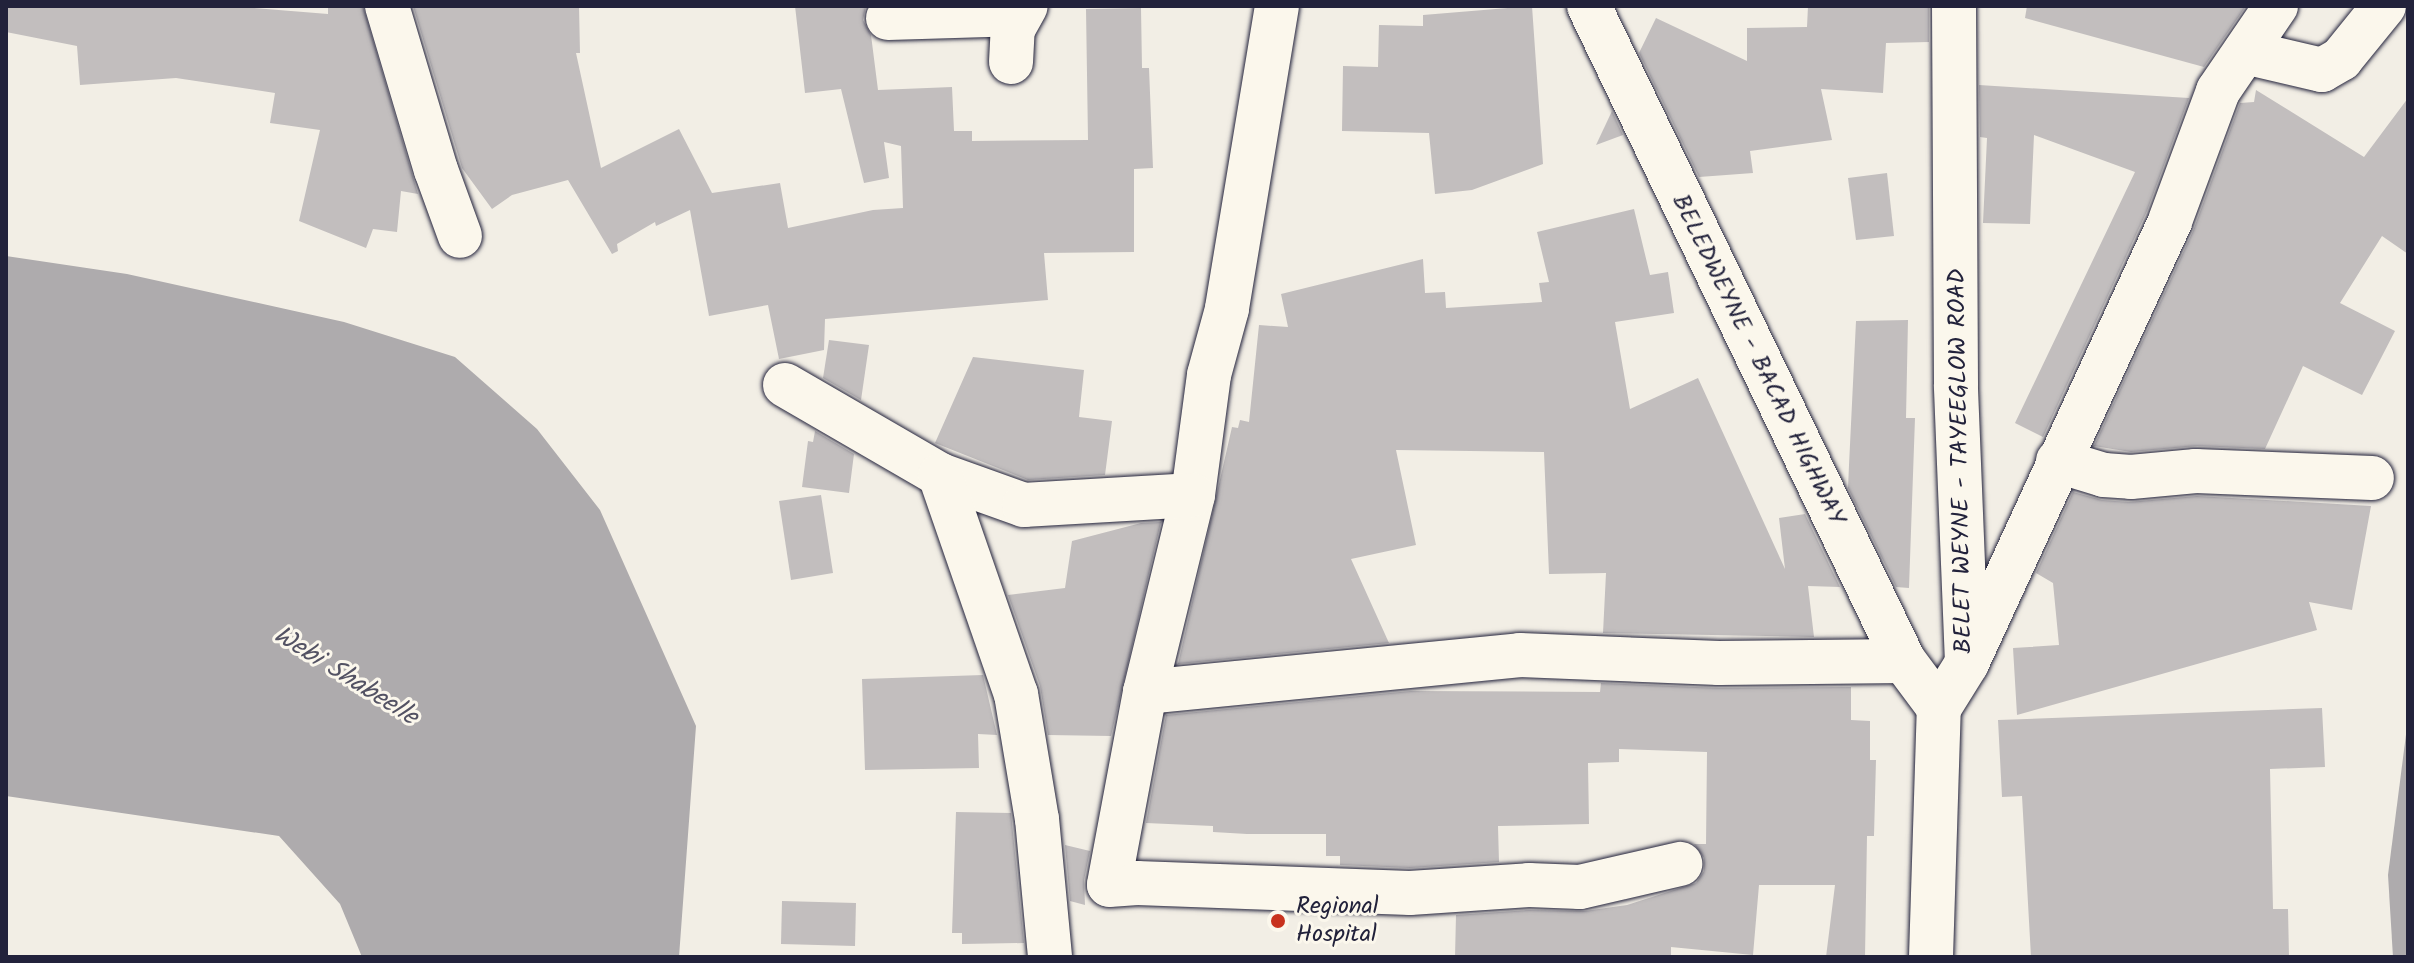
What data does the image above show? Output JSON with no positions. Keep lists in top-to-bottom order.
{
  "streets": {
    "street": ["BELEDWEYNE - BACAD HIGHWAY", "BELET WEYNE - TAYEEGLOW ROAD"]
  },
  "crossings": [
    ["BELEDWEYNE - BACAD HIGHWAY", "BELET WEYNE - TAYEEGLOW ROAD"]
  ],
  "water": ["Webi Shabeelle"],
  "places": ["Regional Hospital"]
}
